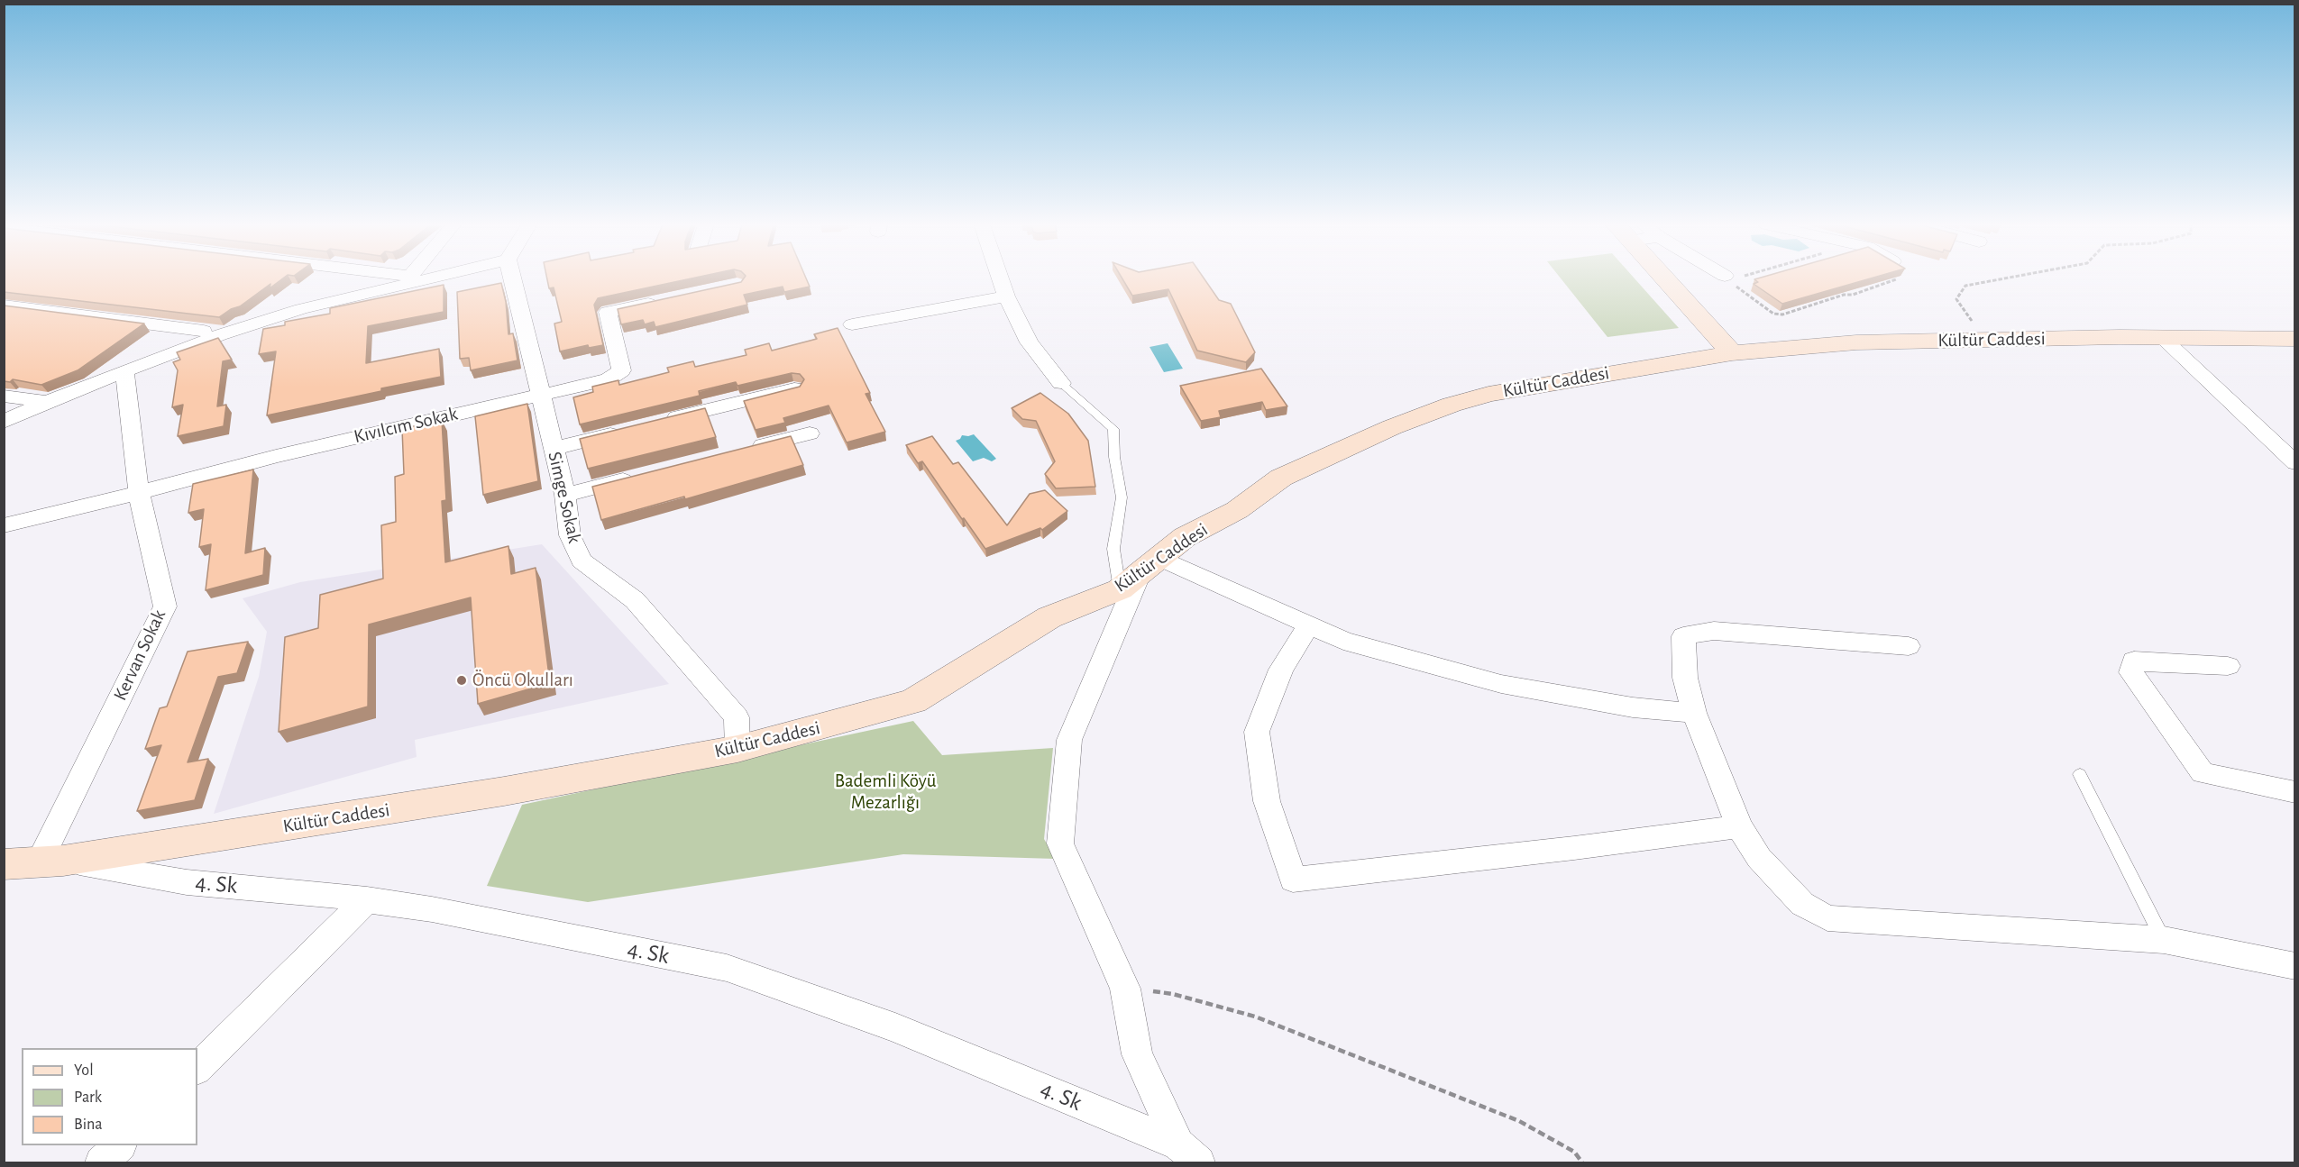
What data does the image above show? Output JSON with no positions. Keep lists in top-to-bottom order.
{
  "streets": {
    "street": [
      "Kültür Caddesi",
      "Kıvılcım Sokak",
      "Simge Sokak",
      "Kervan Sokak",
      "4. Sk"
    ]
  },
  "crossings": [
    ["Kültür Caddesi", "Simge Sokak"],
    ["Kültür Caddesi", "Kervan Sokak"],
    ["Kültür Caddesi", "4. Sk"],
    ["Kıvılcım Sokak", "Simge Sokak"],
    ["Kıvılcım Sokak", "Kervan Sokak"],
    ["Kervan Sokak", "4. Sk"]
  ],
  "parks": ["Bademli Köyü Mezarlığı"],
  "places": ["Öncü Okulları"],
  "legend": ["Yol", "Park", "Bina"]
}
